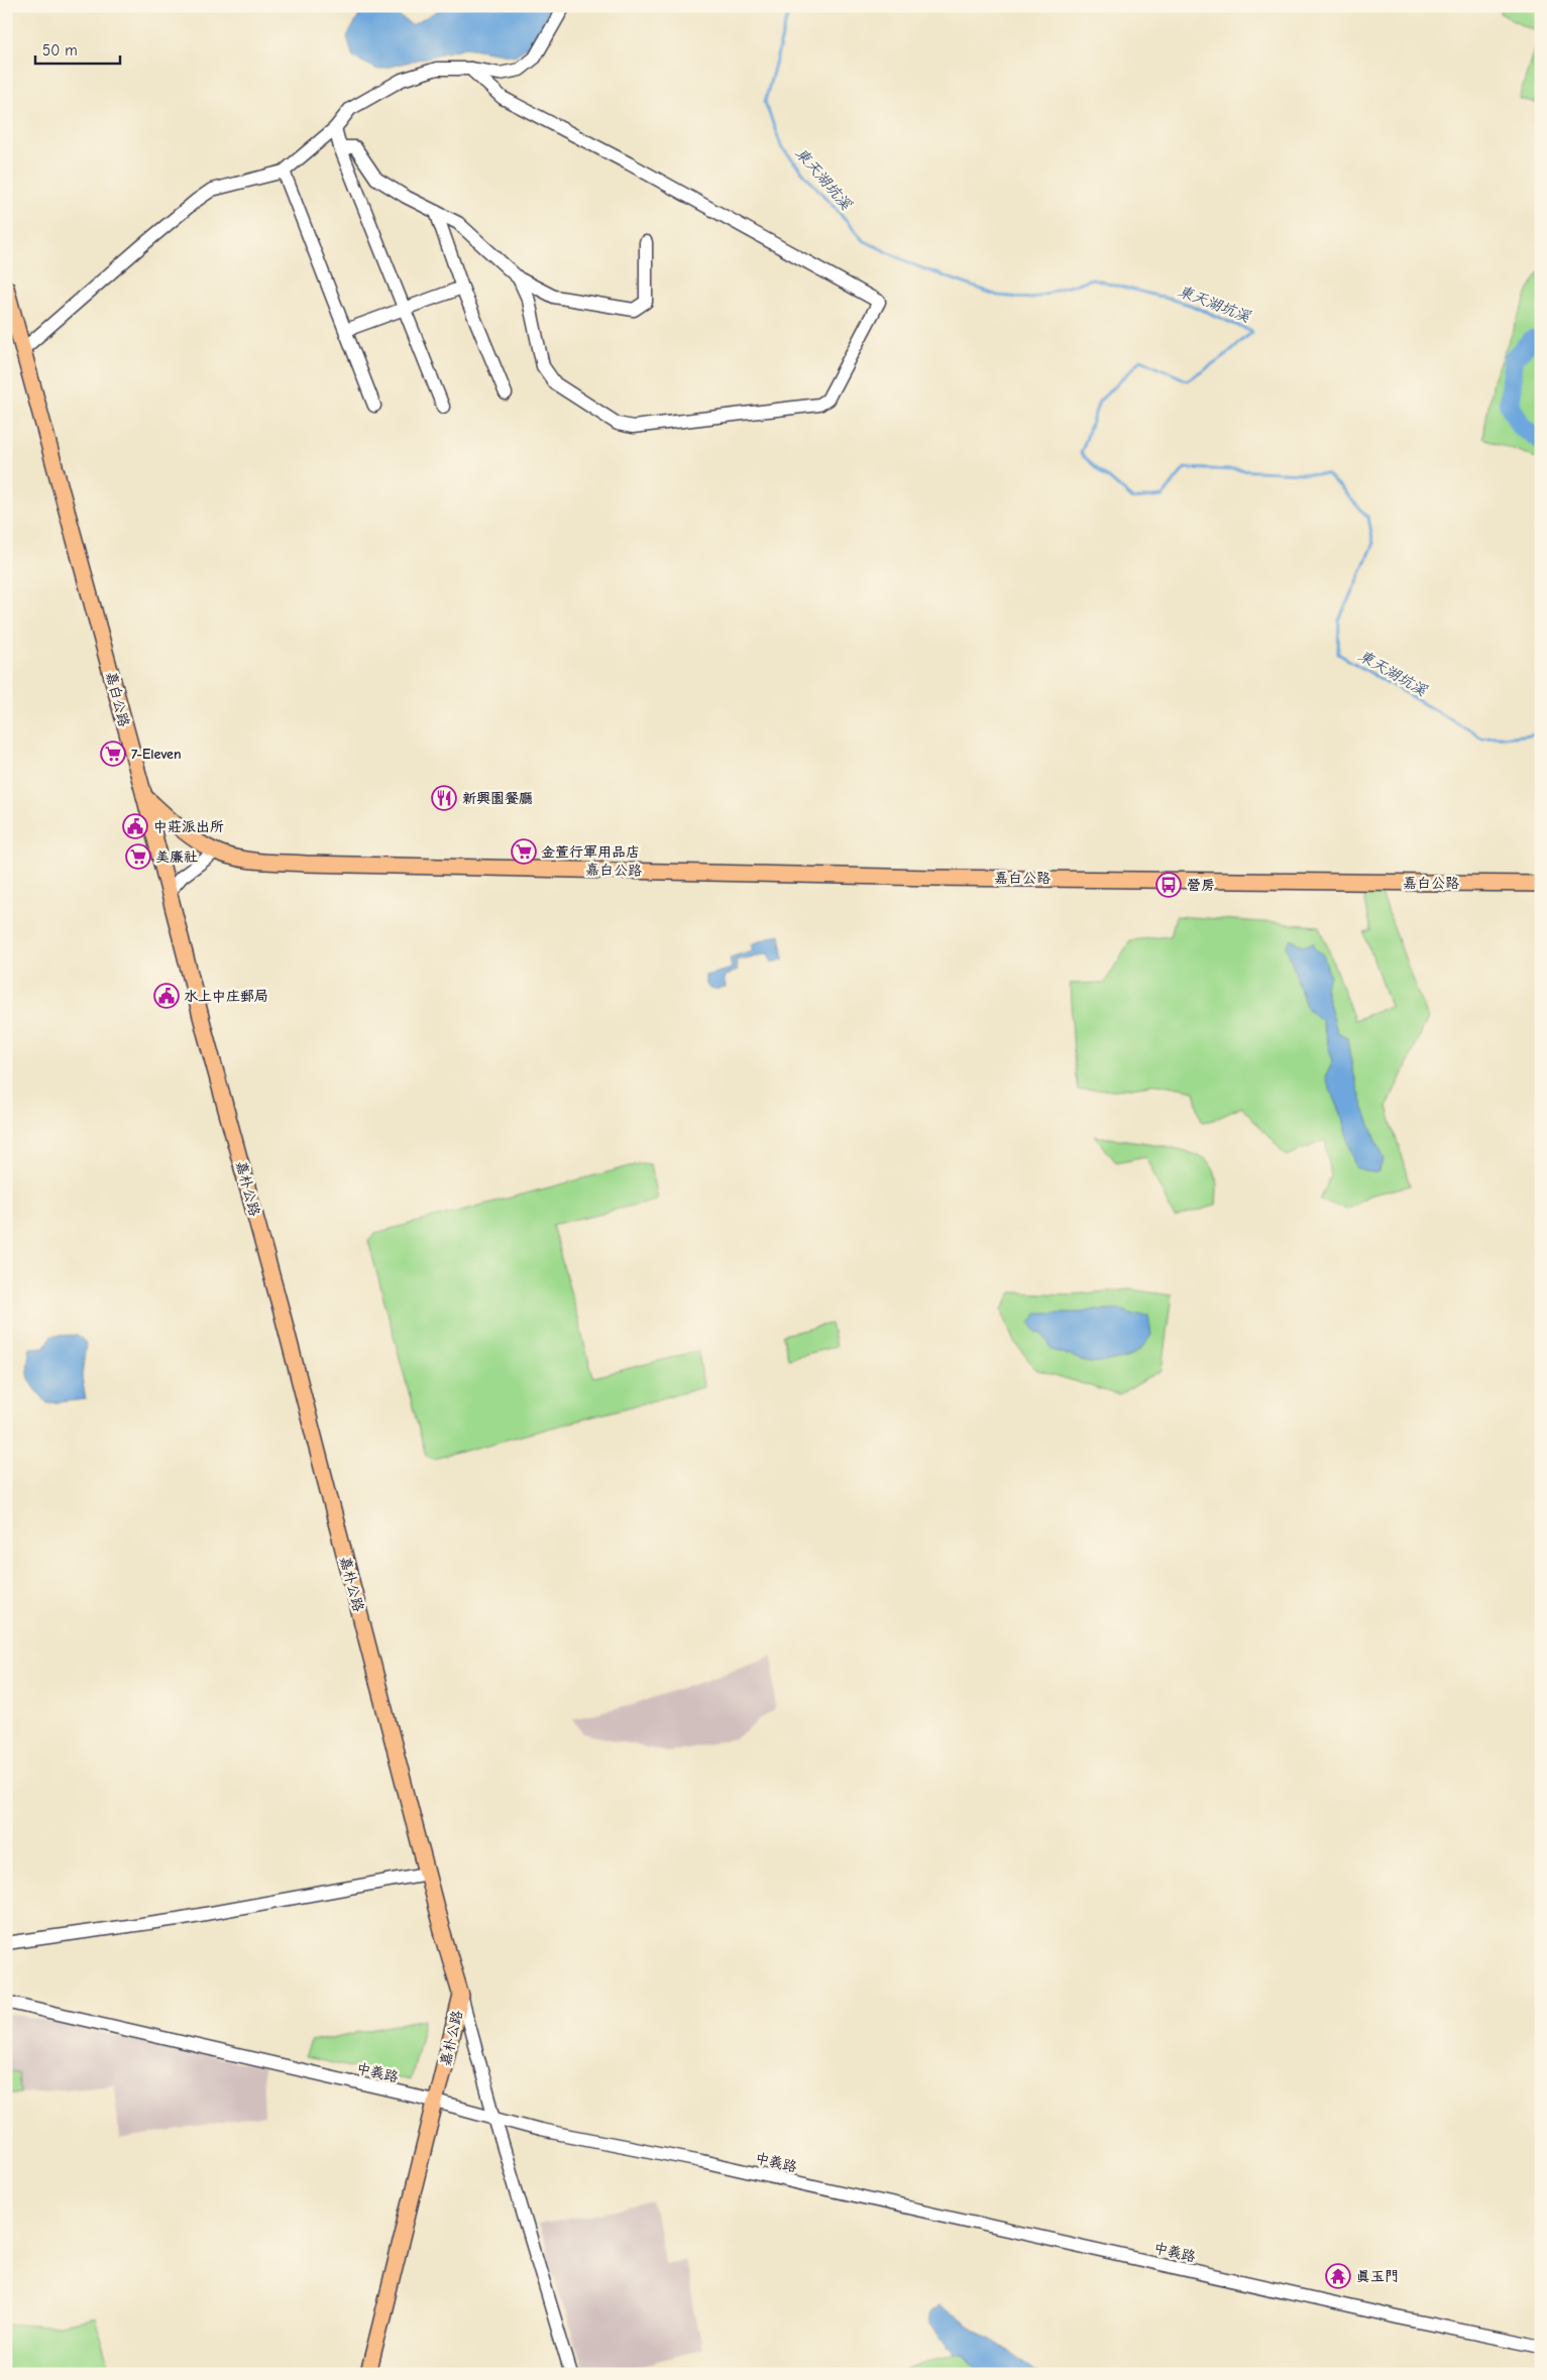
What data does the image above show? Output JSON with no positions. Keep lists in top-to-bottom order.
{
  "streets": {
    "main road": ["嘉白公路", "嘉朴公路"],
    "street": ["中義路"]
  },
  "crossings": [
    ["嘉白公路", "嘉朴公路"],
    ["嘉朴公路", "中義路"]
  ],
  "water": ["東天湖坑溪"],
  "places": {
    "supermarket": ["7-Eleven", "金萱行軍用品店", "美廉社"],
    "restaurant": ["新興園餐廳"],
    "public building": ["中莊派出所", "水上中庄郵局"],
    "bus stop": ["營房"],
    "temple": ["真玉門"]
  },
  "scale_bar": "50 m"
}
